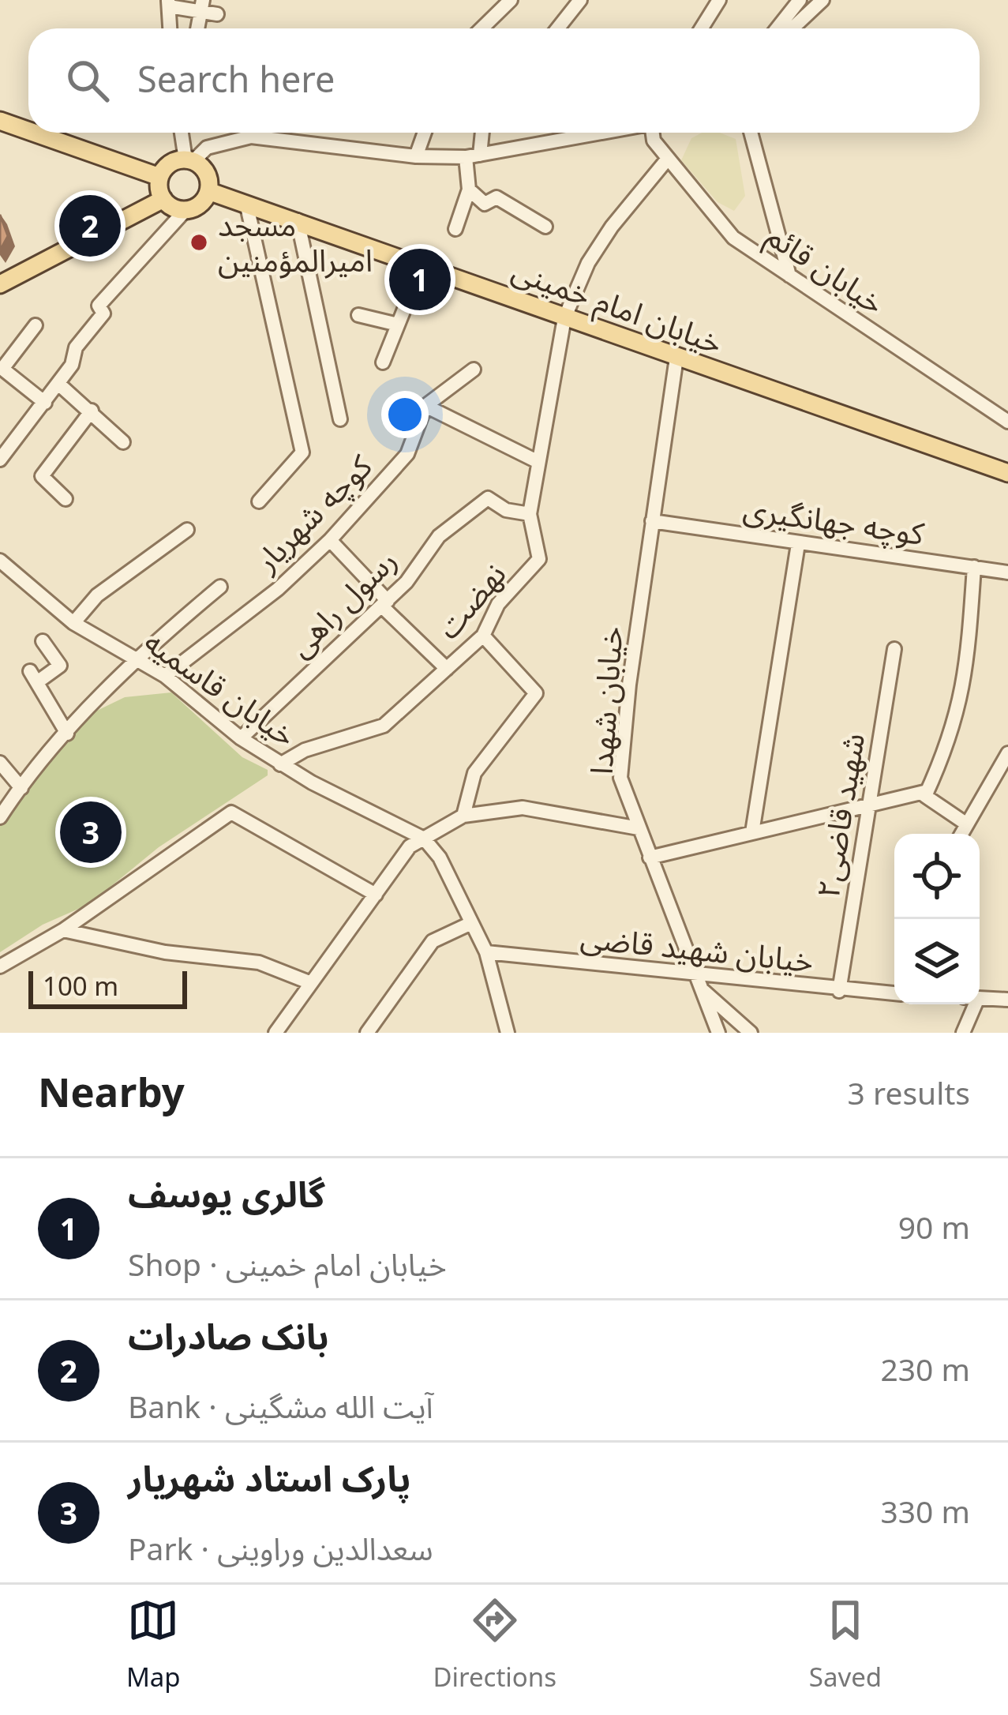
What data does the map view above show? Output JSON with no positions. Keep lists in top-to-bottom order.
{
  "streets": {
    "main road": ["خیابان امام خمینی"],
    "street": [
      "خیابان قائم",
      "کوچه شهریار",
      "کوچه جهانگیری",
      "نهضت",
      "رسول راهی",
      "خیابان قاسمیه",
      "خیابان شهدا",
      "شهید قاضی۲",
      "خیابان شهید قاضی"
    ]
  },
  "crossings": [
    ["خیابان قائم", "نهضت"],
    ["خیابان امام خمینی", "نهضت"],
    ["خیابان امام خمینی", "خیابان شهدا"],
    ["کوچه شهریار", "خیابان قاسمیه"],
    ["کوچه جهانگیری", "خیابان شهدا"],
    ["نهضت", "رسول راهی"],
    ["نهضت", "خیابان قاسمیه"],
    ["رسول راهی", "خیابان قاسمیه"],
    ["خیابان شهدا", "خیابان شهید قاضی"],
    ["شهید قاضی۲", "خیابان شهید قاضی"]
  ],
  "places": ["مسجد امیرالمؤمنین"],
  "scale_bar": "100 m",
  "page": {
    "search": "Search here",
    "pins": ["2", "1", "3"],
    "scale": "100 m",
    "heading": ["Nearby", "3 results"],
    "list": [
      {
        "mark": "1",
        "name": "گالری یوسف",
        "note": "Shop · خیابان امام خمینی",
        "value": "90 m"
      },
      {
        "mark": "2",
        "name": "بانک صادرات",
        "note": "Bank · آیت الله مشگینی",
        "value": "230 m"
      },
      {
        "mark": "3",
        "name": "پارک استاد شهریار",
        "note": "Park · سعدالدین وراوینی",
        "value": "330 m"
      }
    ],
    "nav": ["Map", "Directions", "Saved"]
  }
}
